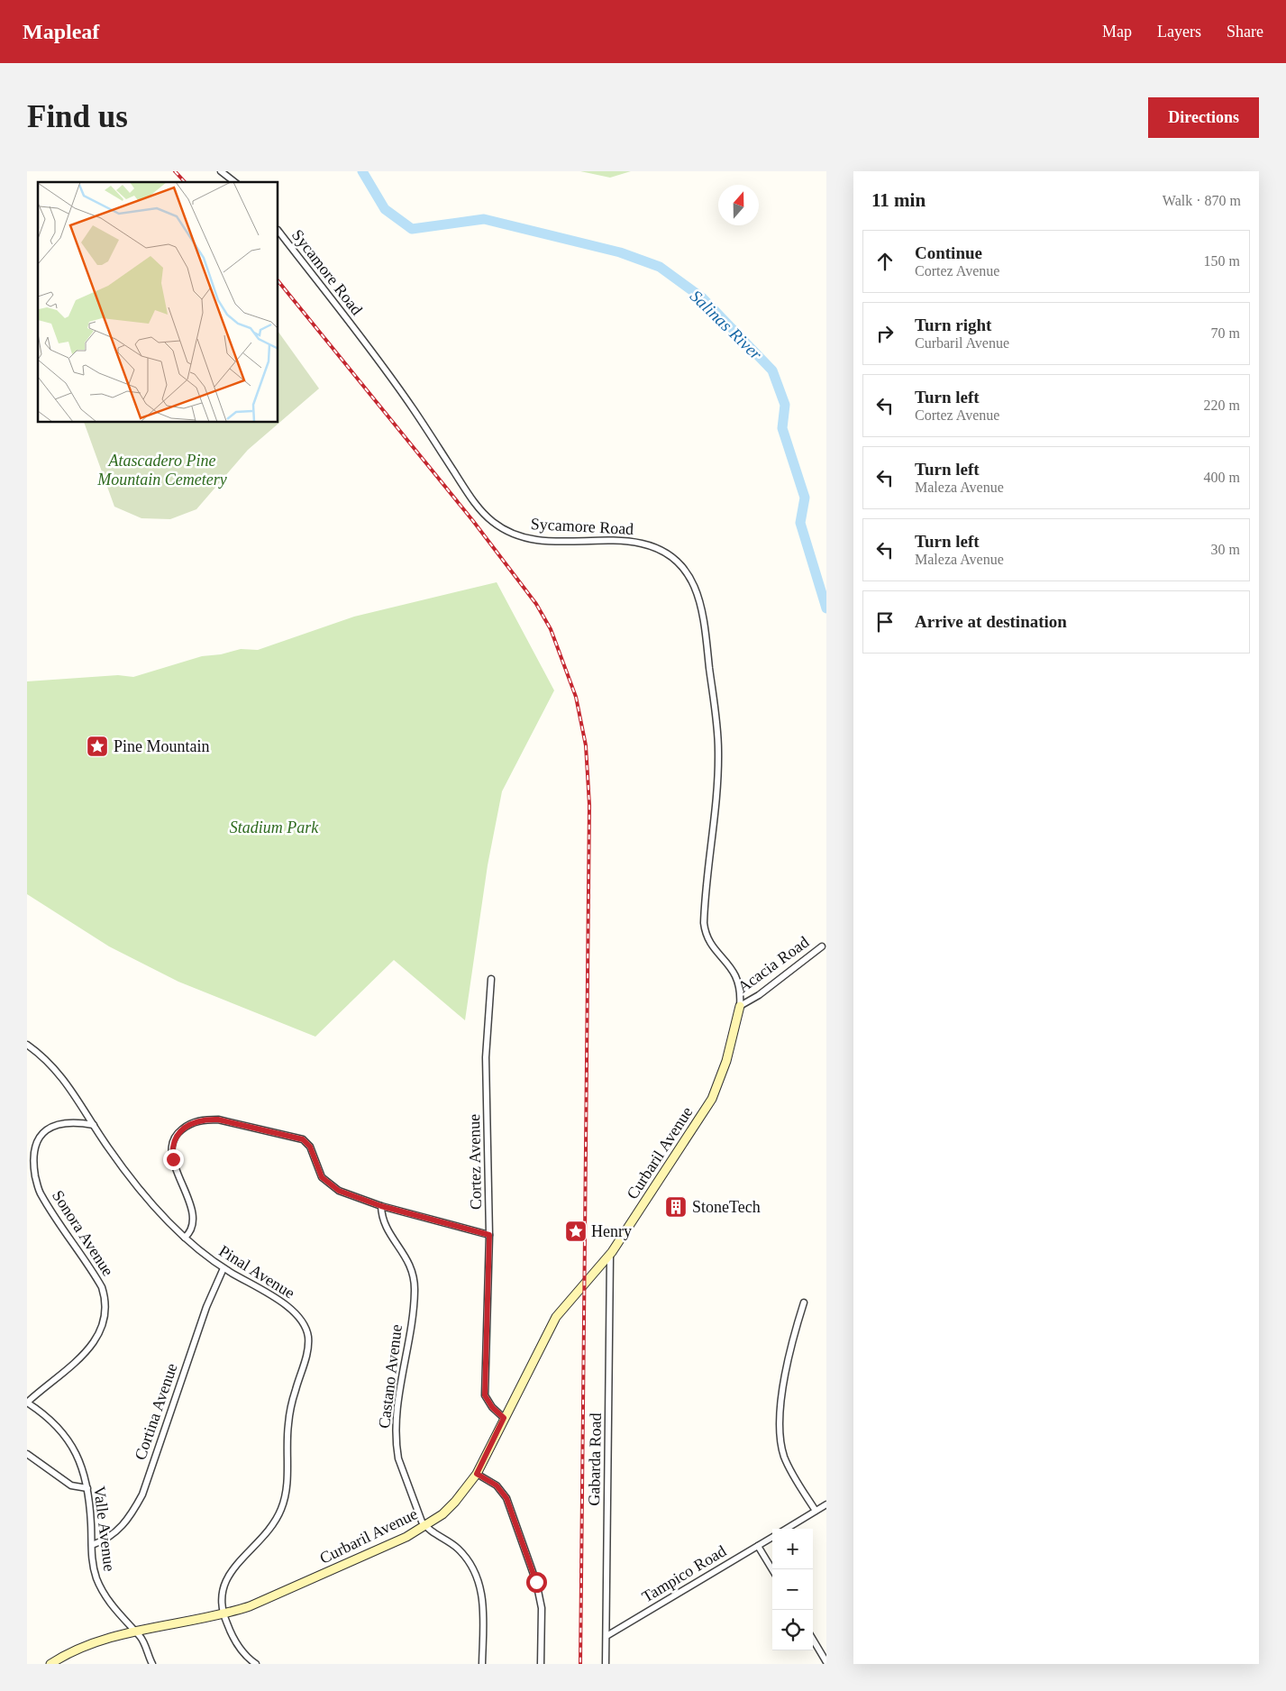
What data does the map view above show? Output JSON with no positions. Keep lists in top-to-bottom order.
{
  "streets": {
    "street": [
      "Sycamore Road",
      "Acacia Road",
      "Curbaril Avenue",
      "Cortez Avenue",
      "Sonora Avenue",
      "Pinal Avenue",
      "Castano Avenue",
      "Cortina Avenue",
      "Gabarda Road",
      "Valle Avenue",
      "Tampico Road"
    ]
  },
  "crossings": [
    ["Sycamore Road", "Acacia Road"],
    ["Sycamore Road", "Curbaril Avenue"],
    ["Acacia Road", "Curbaril Avenue"],
    ["Curbaril Avenue", "Cortez Avenue"],
    ["Curbaril Avenue", "Pinal Avenue"],
    ["Curbaril Avenue", "Castano Avenue"],
    ["Curbaril Avenue", "Gabarda Road"],
    ["Curbaril Avenue", "Valle Avenue"],
    ["Sonora Avenue", "Pinal Avenue"],
    ["Sonora Avenue", "Valle Avenue"],
    ["Pinal Avenue", "Cortina Avenue"],
    ["Cortina Avenue", "Valle Avenue"],
    ["Gabarda Road", "Tampico Road"]
  ],
  "water": ["Salinas River"],
  "parks": ["Atascadero Pine Mountain Cemetery", "Stadium Park"],
  "places": {
    "place": ["Pine Mountain", "Henry"],
    "building": ["StoneTech"]
  },
  "north": "top",
  "page": {
    "header": "Mapleaf",
    "nav": ["Map", "Layers", "Share"],
    "buttons": "Directions",
    "title": "Find us",
    "heading": ["11 min", "Walk · 870 m"],
    "list": [
      ["Continue", "Cortez Avenue", "150 m"],
      ["Turn right", "Curbaril Avenue", "70 m"],
      ["Turn left", "Cortez Avenue", "220 m"],
      ["Turn left", "Maleza Avenue", "400 m"],
      ["Turn left", "Maleza Avenue", "30 m"],
      "Arrive at destination"
    ],
    "map_buttons": ["+", "−"]
  }
}
